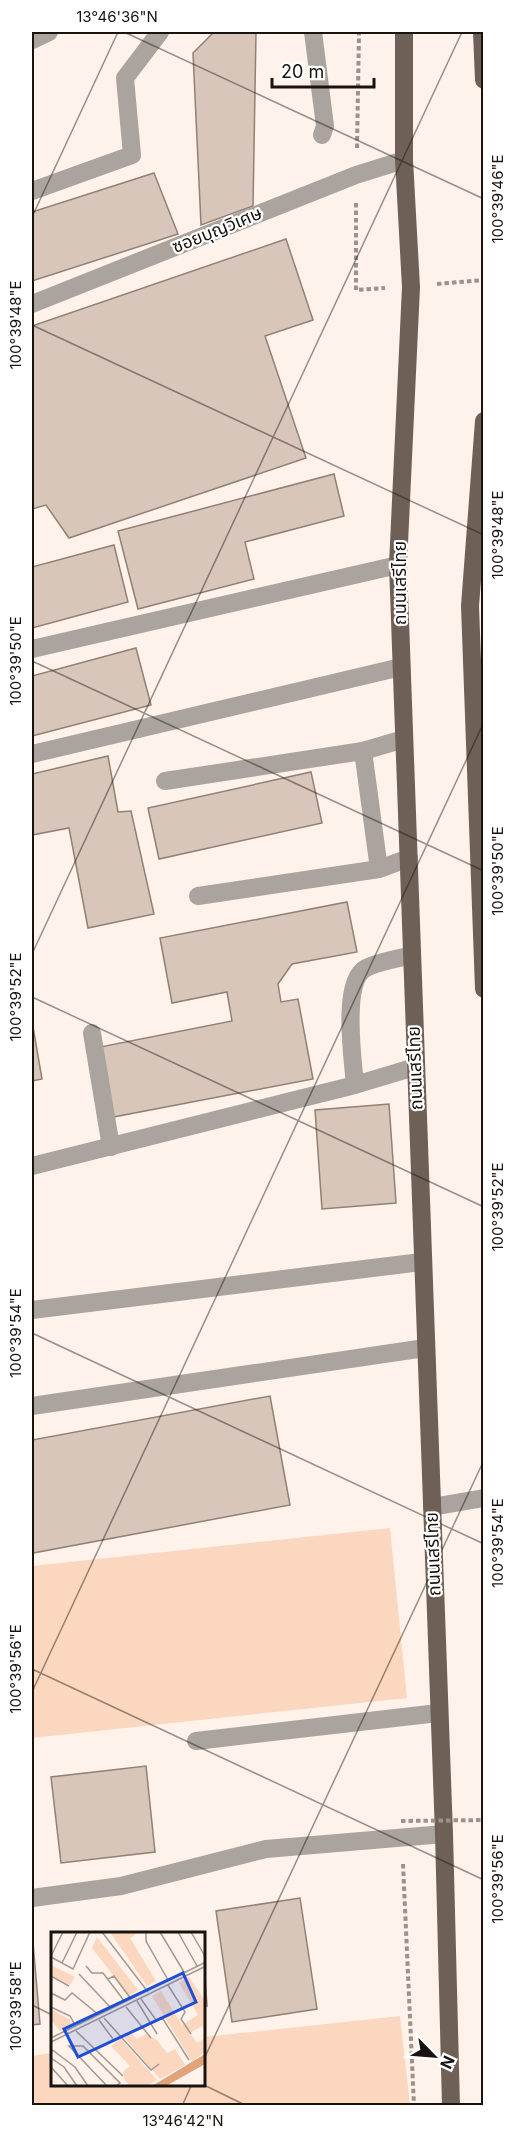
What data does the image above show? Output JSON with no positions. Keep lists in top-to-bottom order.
{
  "streets": {
    "main road": ["ถนนเสรีไทย"],
    "street": ["ซอยบุญวิเศษ"]
  },
  "crossings": [
    ["ซอยบุญวิเศษ", "ถนนเสรีไทย"]
  ],
  "scale_bar": "20 m",
  "north": "bottom right",
  "coordinates": [
    "13°46'36\"N",
    "100°39'46\"E",
    "100°39'48\"E",
    "100°39'50\"E",
    "100°39'52\"E",
    "100°39'54\"E",
    "100°39'56\"E",
    "100°39'58\"E",
    "13°46'42\"N"
  ]
}
